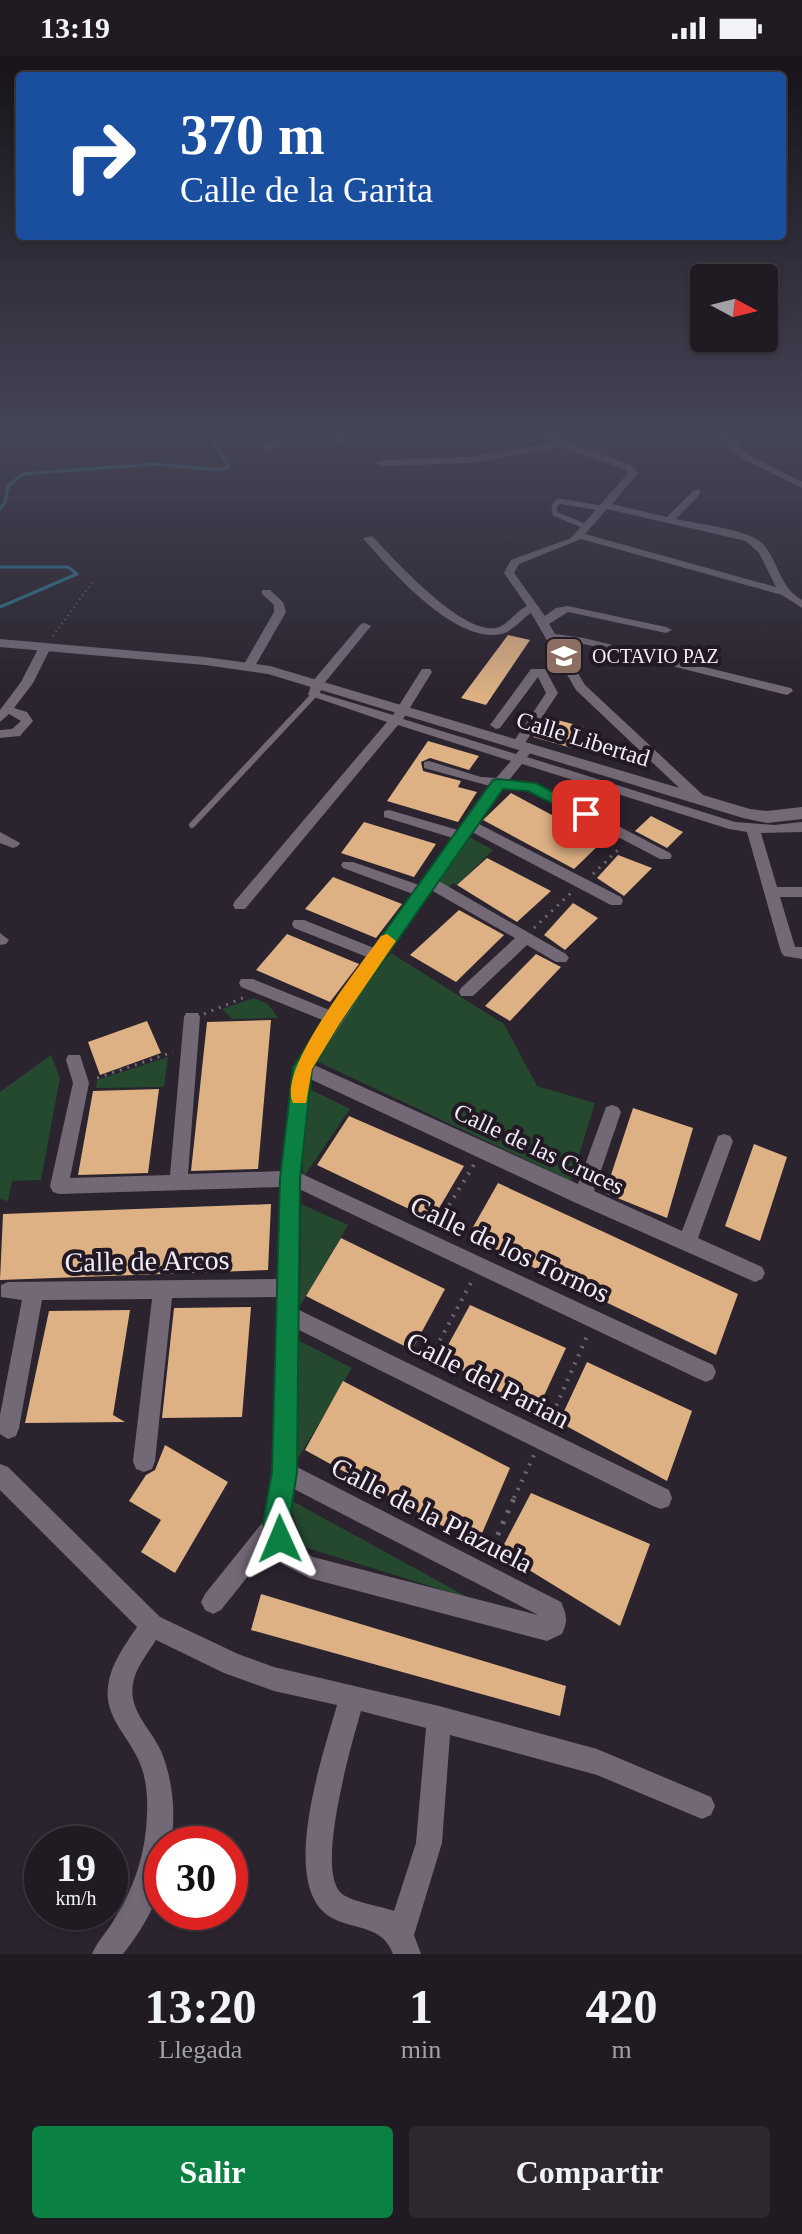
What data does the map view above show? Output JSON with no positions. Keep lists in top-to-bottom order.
{
  "streets": {
    "main road": ["Calle Libertad"],
    "street": [
      "Calle de las Cruces",
      "Calle de los Tornos",
      "Calle de Arcos",
      "Calle del Parian",
      "Calle de la Plazuela"
    ]
  },
  "places": {
    "school or university": ["OCTAVIO PAZ"]
  },
  "north": "right",
  "page": {
    "status": "13:19",
    "turn": ["370 m", "Calle de la Garita"],
    "speed": "19 km/h",
    "limit": "30",
    "eta": [
      "13:20",
      "Llegada",
      "1",
      "min",
      "420",
      "m"
    ],
    "buttons": ["Salir", "Compartir"]
  }
}
